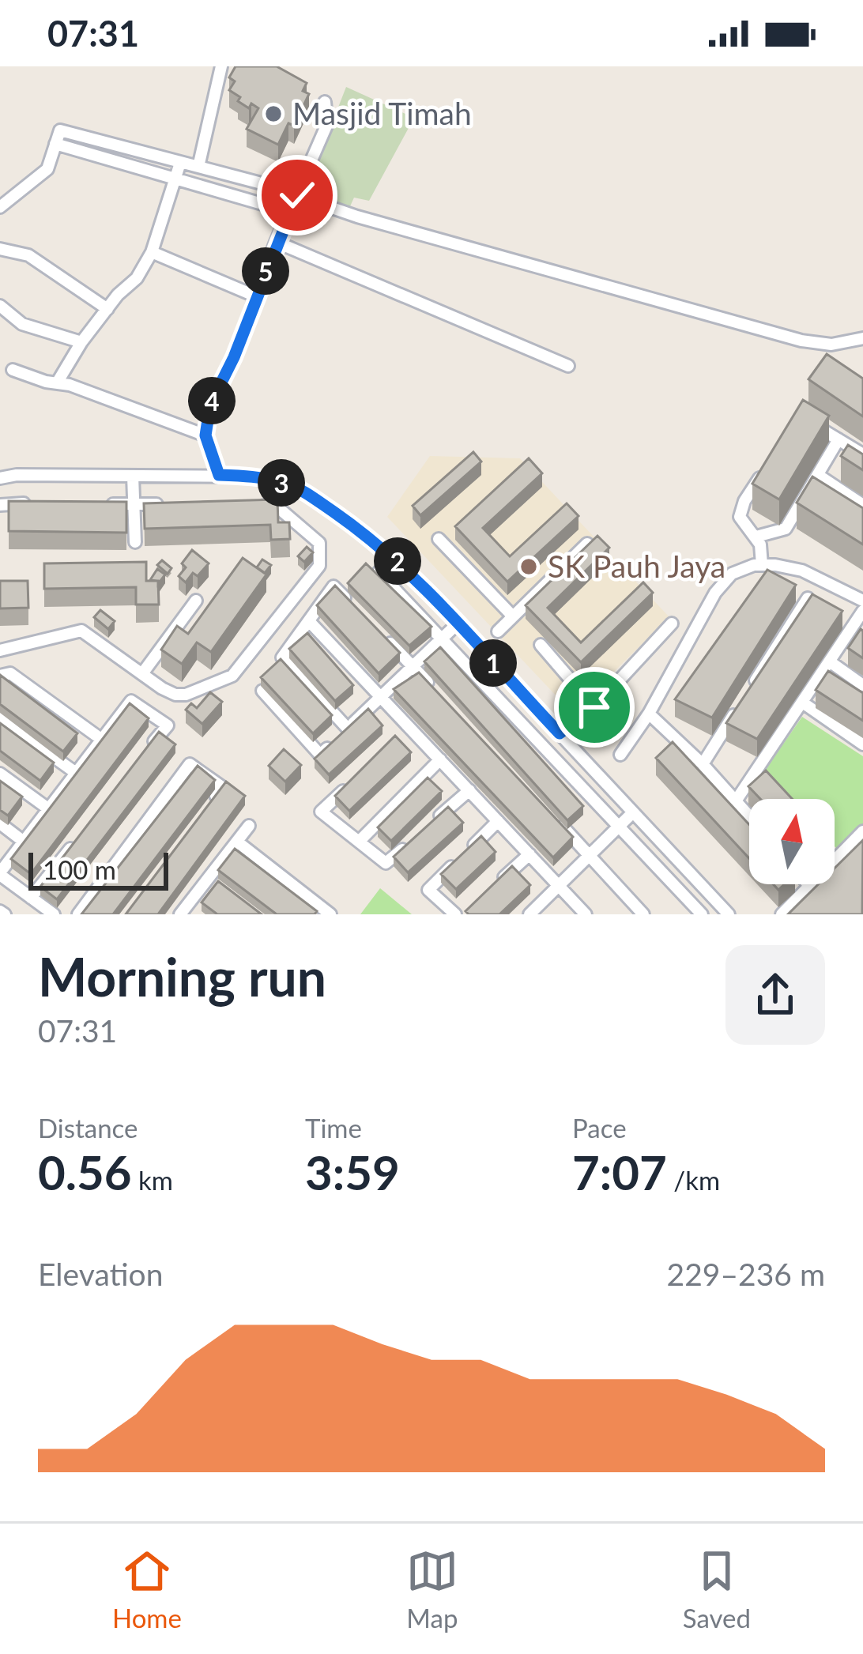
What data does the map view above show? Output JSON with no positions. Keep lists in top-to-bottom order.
{
  "places": ["Masjid Timah", "SK Pauh Jaya"],
  "scale_bar": "100 m",
  "north": "top",
  "page": {
    "status": "07:31",
    "pins": [
      "5",
      "4",
      "3",
      "2",
      "1"
    ],
    "scale": "100 m",
    "heading": ["Morning run", "07:31"],
    "stats": [
      ["Distance", "0.56 km"],
      ["Time", "3:59"],
      ["Pace", "7:07 /km"]
    ],
    "chart": ["Elevation", "229–236 m"],
    "tabs": ["Home", "Map", "Saved"]
  }
}
